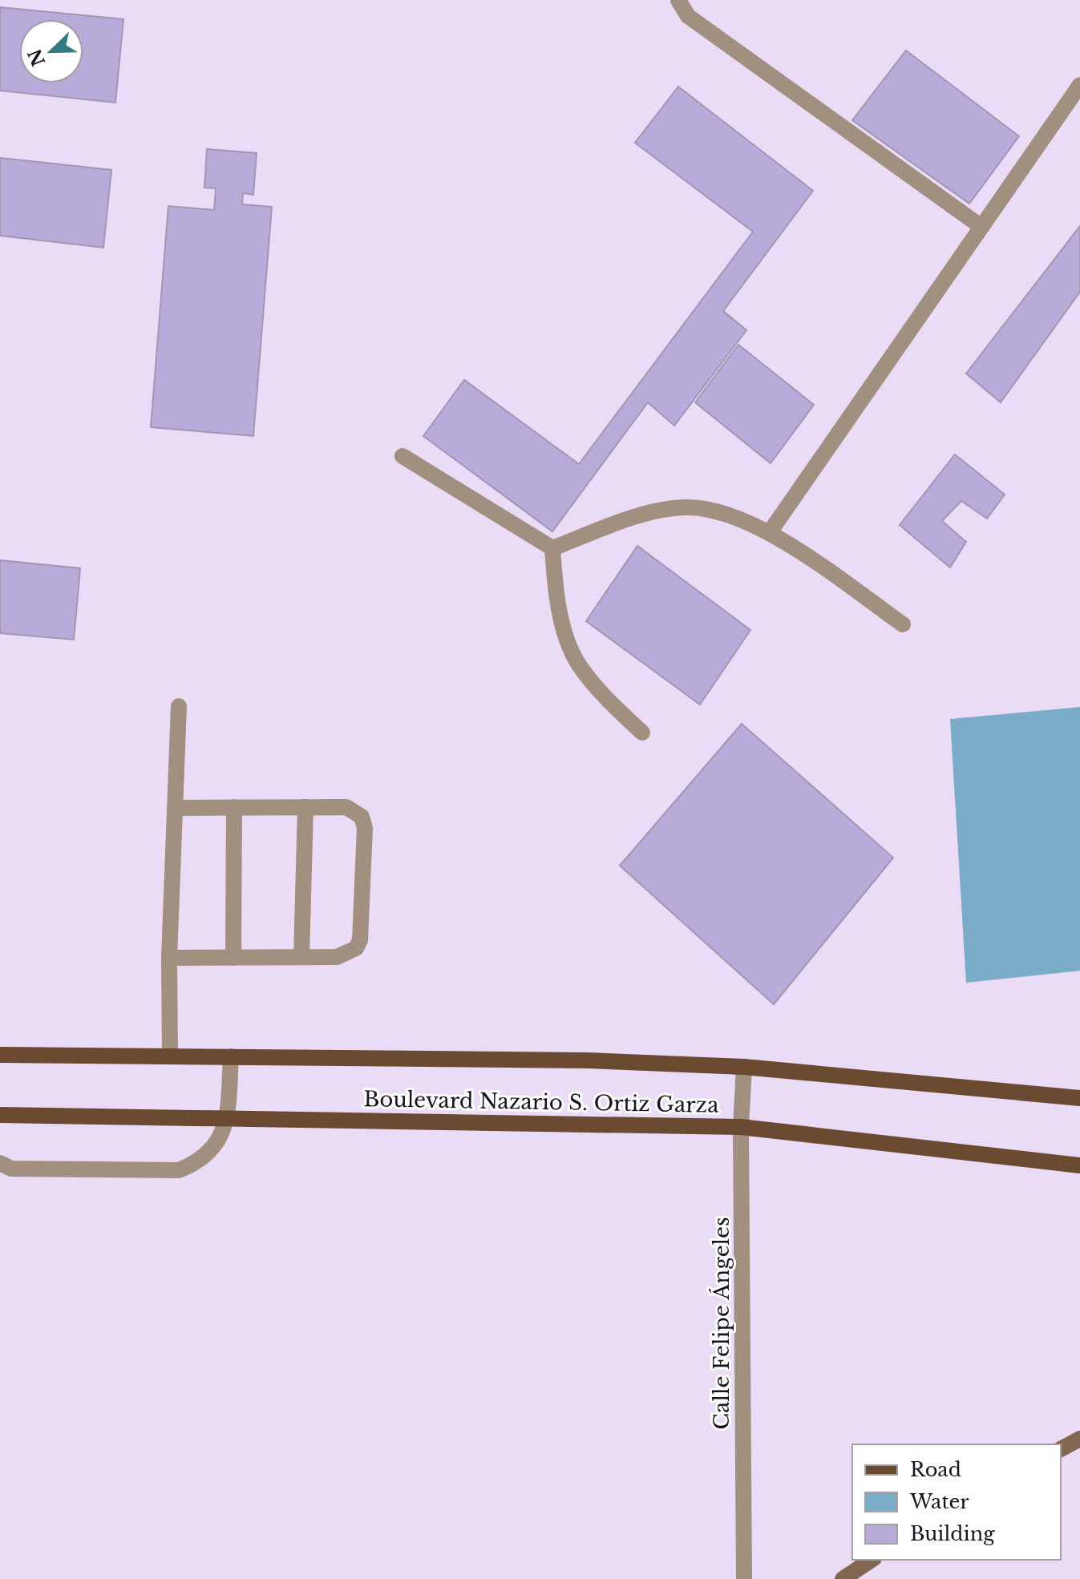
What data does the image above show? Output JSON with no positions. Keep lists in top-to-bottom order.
{
  "streets": {
    "main road": ["Boulevard Nazario S. Ortiz Garza"],
    "street": ["Calle Felipe Ángeles"]
  },
  "crossings": [
    ["Boulevard Nazario S. Ortiz Garza", "Calle Felipe Ángeles"]
  ],
  "legend": ["Road", "Water", "Building"],
  "north": "bottom left"
}
